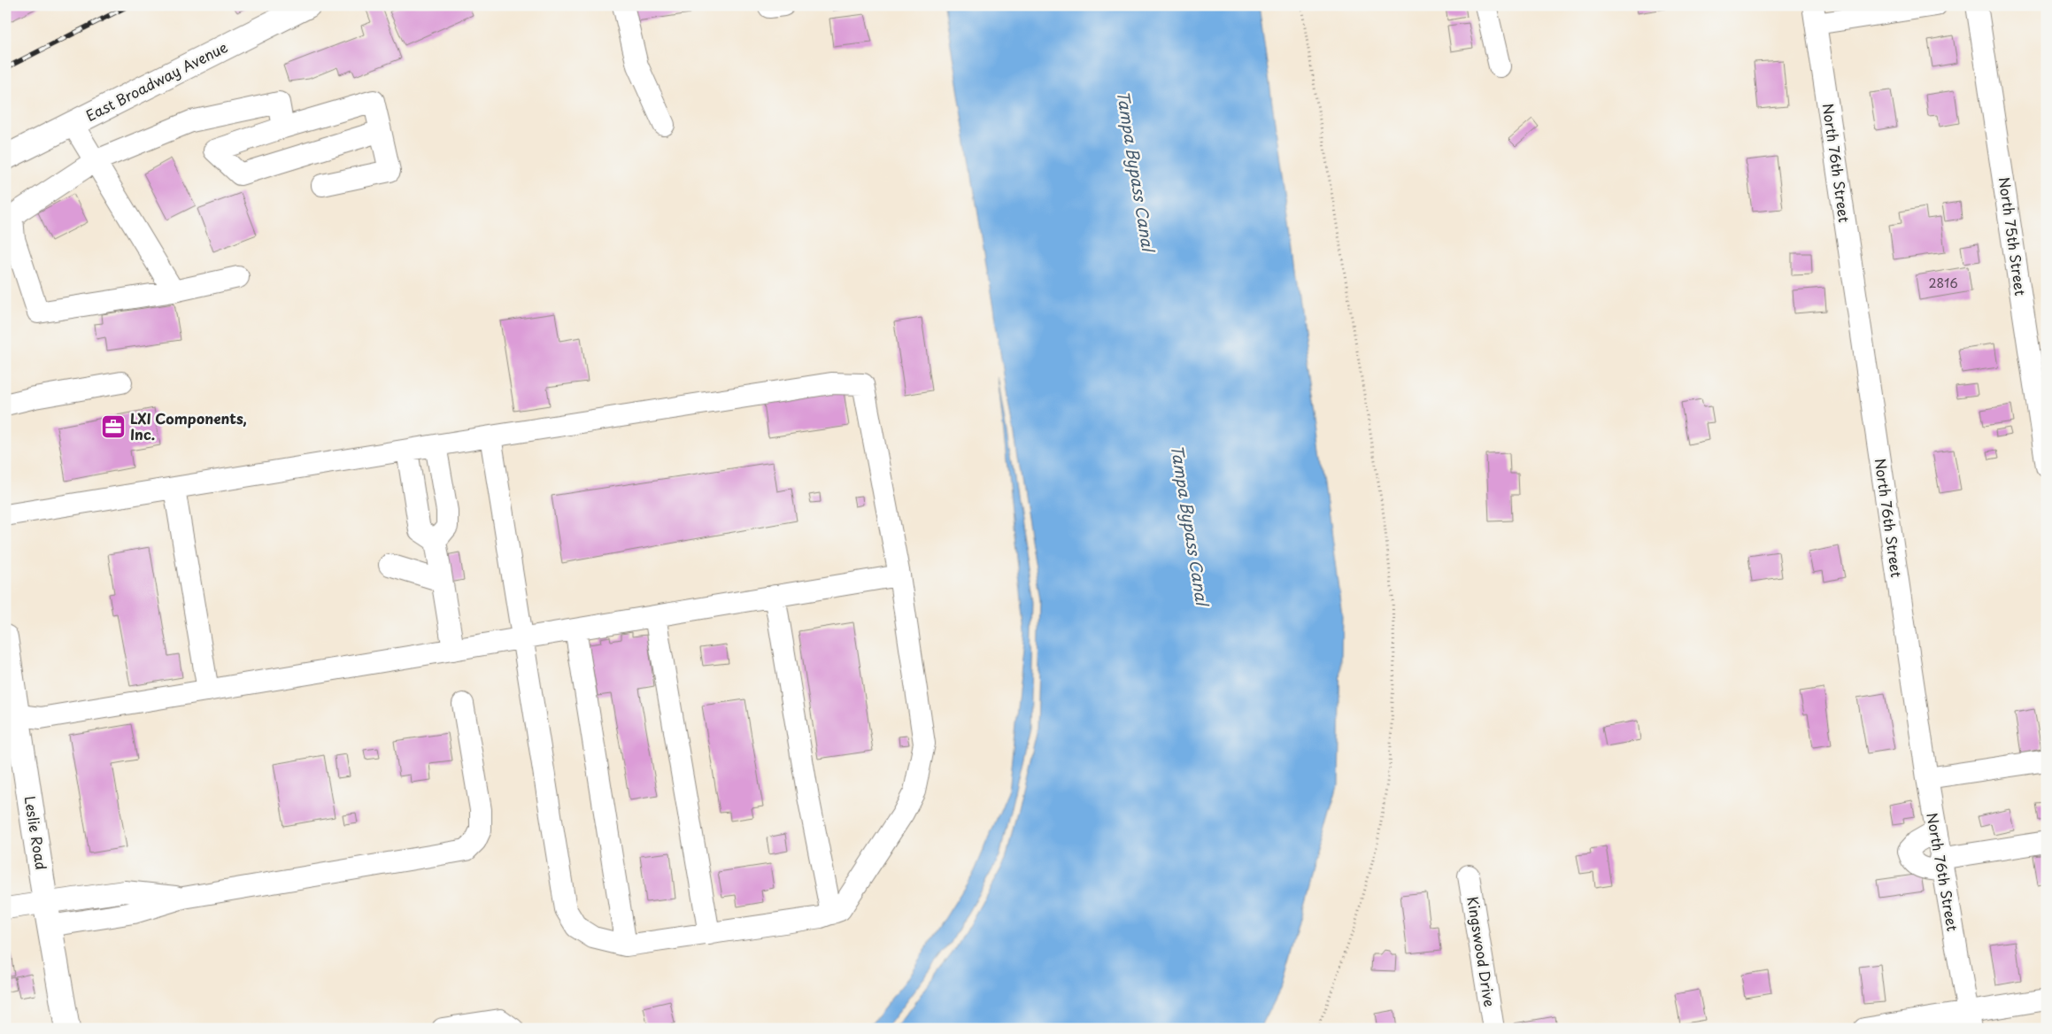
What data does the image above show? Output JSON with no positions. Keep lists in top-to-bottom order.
{
  "streets": {
    "main road": ["East Broadway Avenue", "Leslie Road"],
    "street": ["North 76th Street", "North 75th Street", "Kingswood Drive"]
  },
  "water": ["Tampa Bypass Canal"],
  "places": {
    "office": ["LXI Components, Inc."]
  },
  "house_numbers": ["2816"]
}
